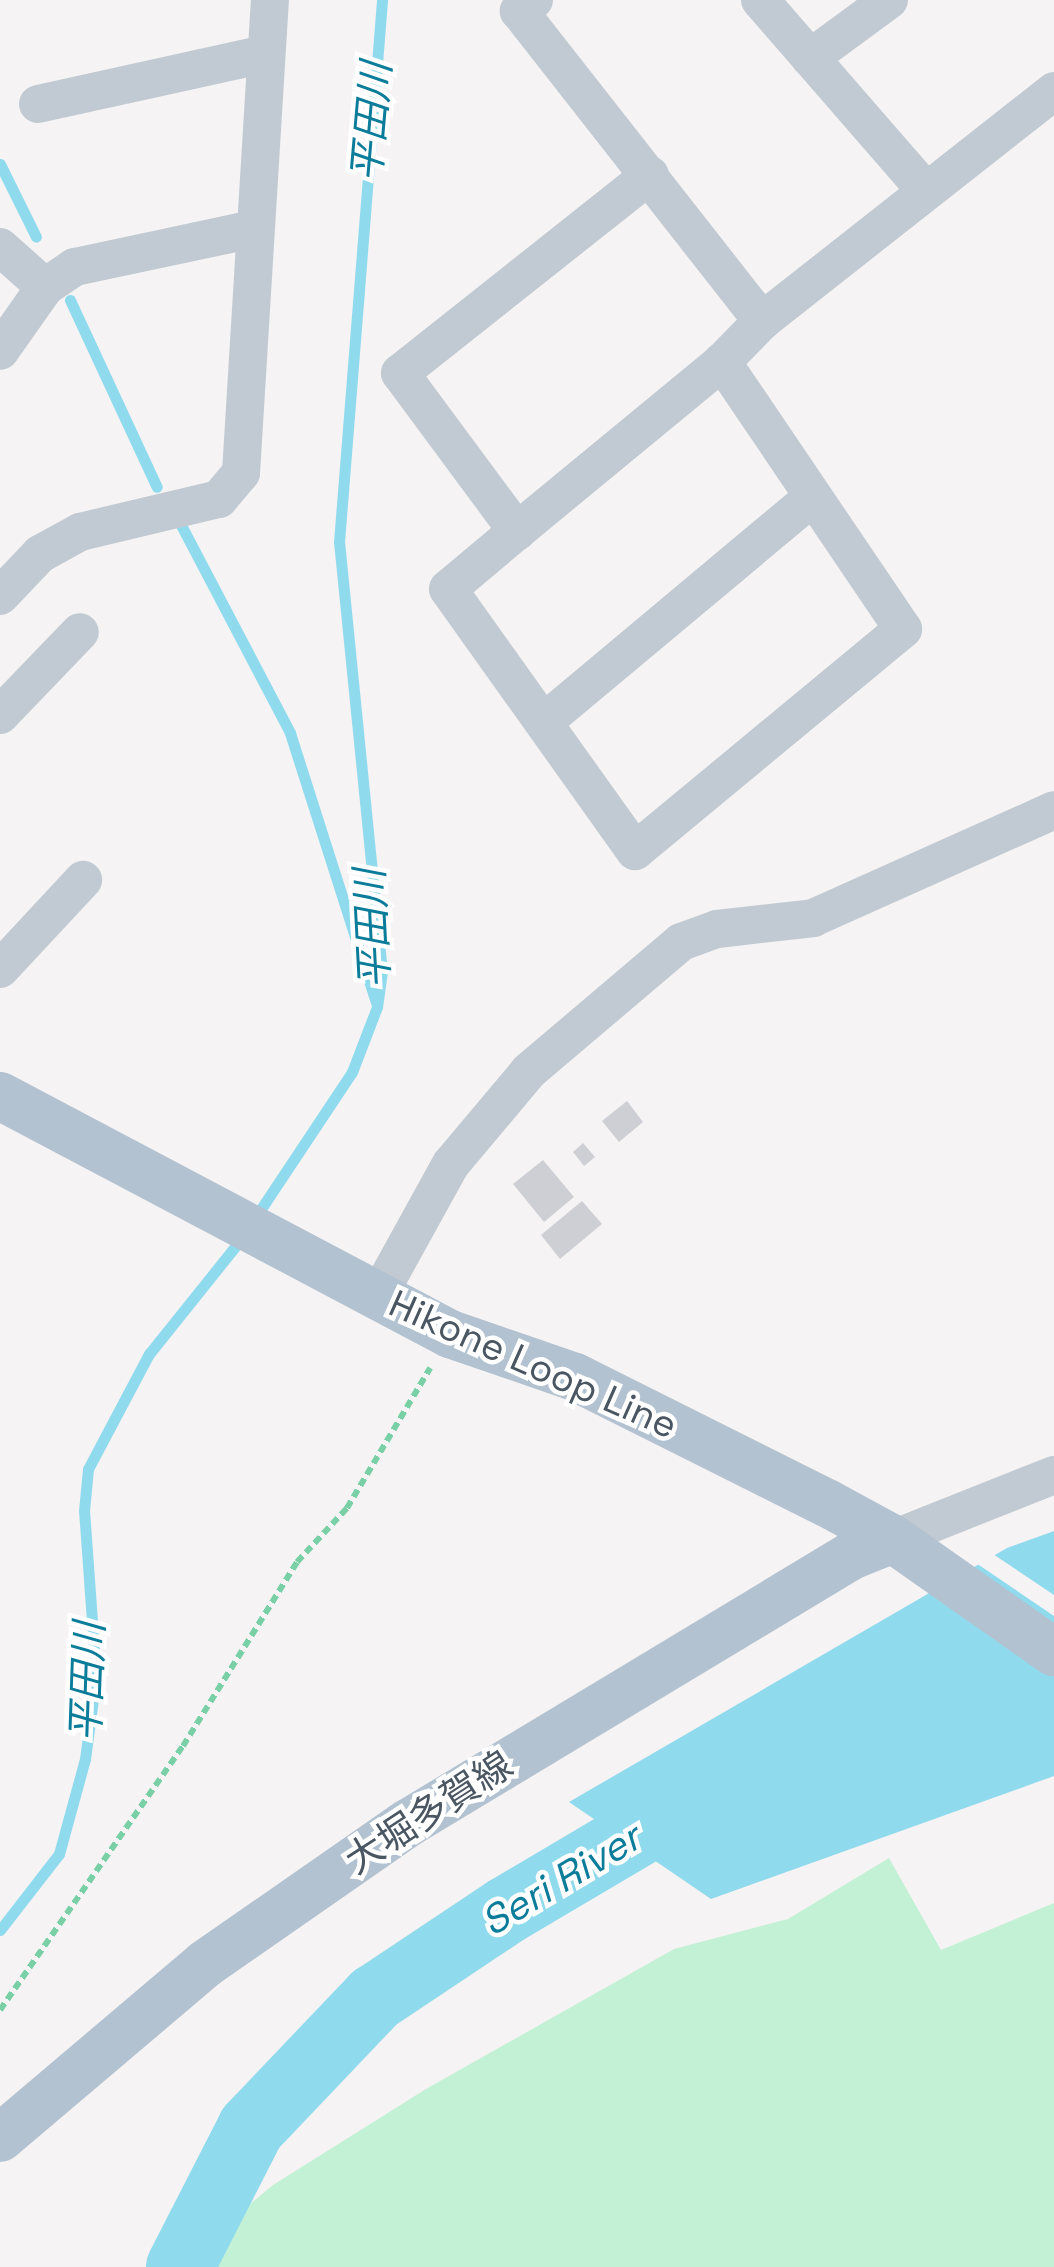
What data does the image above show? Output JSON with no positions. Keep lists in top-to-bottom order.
{
  "streets": {
    "main road": ["Hikone Loop Line", "大堀多賀線"]
  },
  "crossings": [
    ["Hikone Loop Line", "大堀多賀線"]
  ],
  "water": ["平田川", "Seri River"]
}
